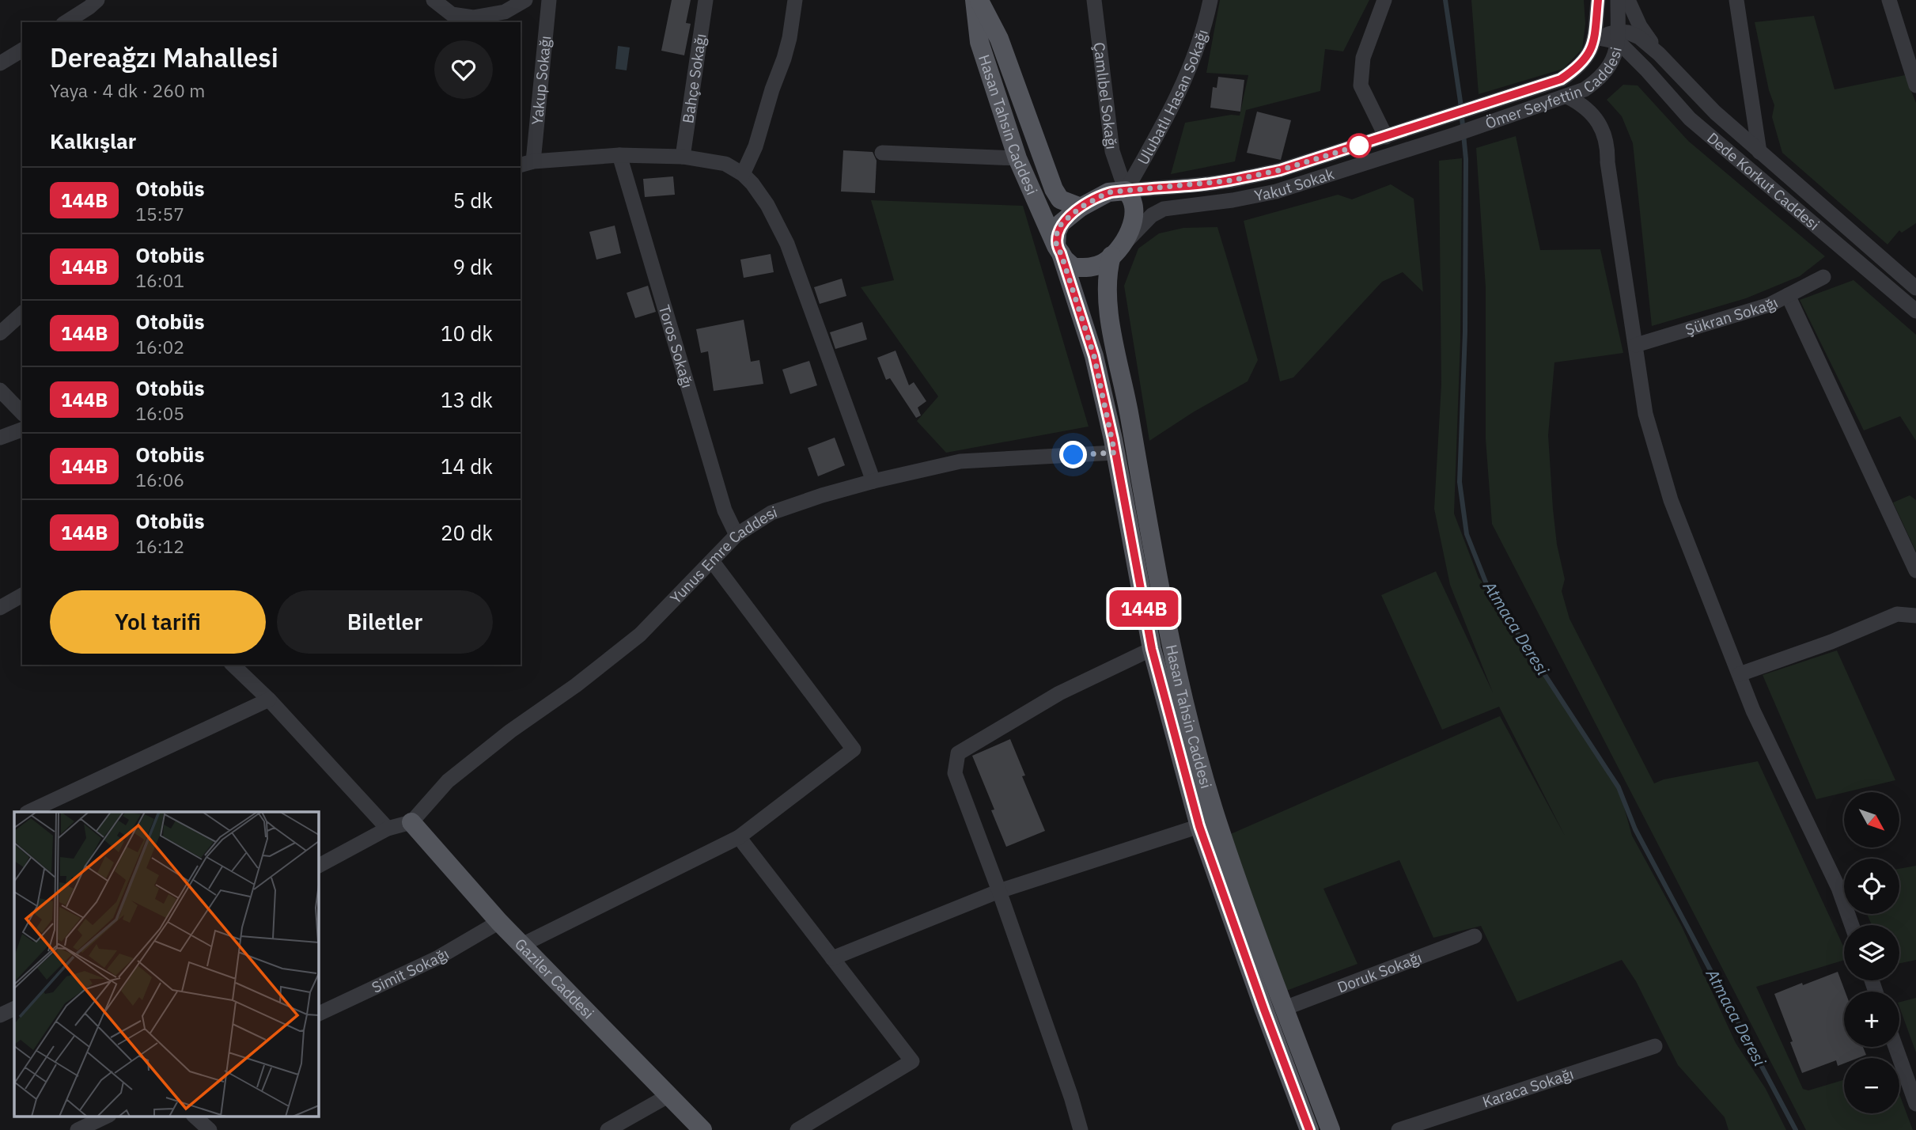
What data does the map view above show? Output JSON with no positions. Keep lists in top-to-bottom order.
{
  "streets": {
    "main road": ["Hasan Tahsin Caddesi", "Gaziler Caddesi"],
    "street": [
      "Bahçe Sokağı",
      "Yakup Sokağı",
      "Ömer Seyfettin Caddesi",
      "Çamlıbel Sokağı",
      "Ulubatlı Hasan Sokağı",
      "Dede Korkut Caddesi",
      "Yakut Sokak",
      "Şükran Sokağı",
      "Toros Sokağı",
      "Yunus Emre Caddesi",
      "Simit Sokağı",
      "Doruk Sokağı",
      "Karaca Sokağı"
    ]
  },
  "crossings": [
    ["Ömer Seyfettin Caddesi", "Dede Korkut Caddesi"],
    ["Ömer Seyfettin Caddesi", "Yakut Sokak"],
    ["Çamlıbel Sokağı", "Ulubatlı Hasan Sokağı"],
    ["Çamlıbel Sokağı", "Hasan Tahsin Caddesi"],
    ["Çamlıbel Sokağı", "Yakut Sokak"],
    ["Ulubatlı Hasan Sokağı", "Hasan Tahsin Caddesi"],
    ["Ulubatlı Hasan Sokağı", "Yakut Sokak"],
    ["Hasan Tahsin Caddesi", "Yakut Sokak"],
    ["Hasan Tahsin Caddesi", "Yunus Emre Caddesi"],
    ["Hasan Tahsin Caddesi", "Doruk Sokağı"],
    ["Toros Sokağı", "Yunus Emre Caddesi"],
    ["Yunus Emre Caddesi", "Gaziler Caddesi"],
    ["Simit Sokağı", "Gaziler Caddesi"]
  ],
  "water": ["Atmaca Deresi"],
  "lines": ["bus line 144B"],
  "north": "bottom right",
  "page": {
    "on_map": "144B",
    "heading": [
      ["Dereağzı Mahallesi", "Yaya · 4 dk · 260 m"],
      "Kalkışlar"
    ],
    "list": [
      {
        "mark": "144B",
        "name": "Otobüs",
        "note": "15:57",
        "value": "5 dk"
      },
      {
        "mark": "144B",
        "name": "Otobüs",
        "note": "16:01",
        "value": "9 dk"
      },
      {
        "mark": "144B",
        "name": "Otobüs",
        "note": "16:02",
        "value": "10 dk"
      },
      {
        "mark": "144B",
        "name": "Otobüs",
        "note": "16:05",
        "value": "13 dk"
      },
      {
        "mark": "144B",
        "name": "Otobüs",
        "note": "16:06",
        "value": "14 dk"
      },
      {
        "mark": "144B",
        "name": "Otobüs",
        "note": "16:12",
        "value": "20 dk"
      }
    ],
    "buttons": ["Yol tarifi", "Biletler"],
    "map_buttons": ["+", "−"]
  }
}
